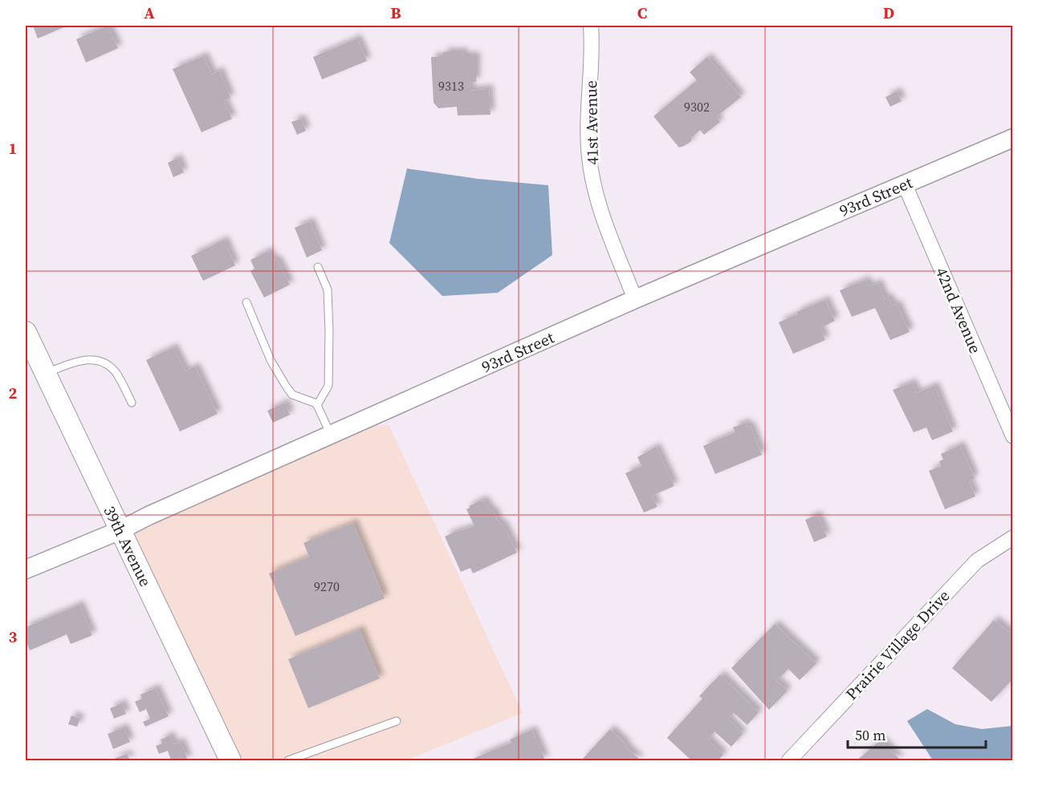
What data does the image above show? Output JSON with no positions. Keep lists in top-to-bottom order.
{
  "streets": {
    "main road": ["39th Avenue"],
    "street": [
      "41st Avenue",
      "93rd Street",
      "42nd Avenue",
      "Prairie Village Drive"
    ]
  },
  "crossings": [
    ["41st Avenue", "93rd Street"],
    ["93rd Street", "42nd Avenue"],
    ["93rd Street", "39th Avenue"]
  ],
  "house_numbers": ["9313", "9302", "9270"],
  "scale_bar": "50 m",
  "grid": {
    "columns": [
      "A",
      "B",
      "C",
      "D"
    ],
    "rows": ["1", "2", "3"]
  }
}
